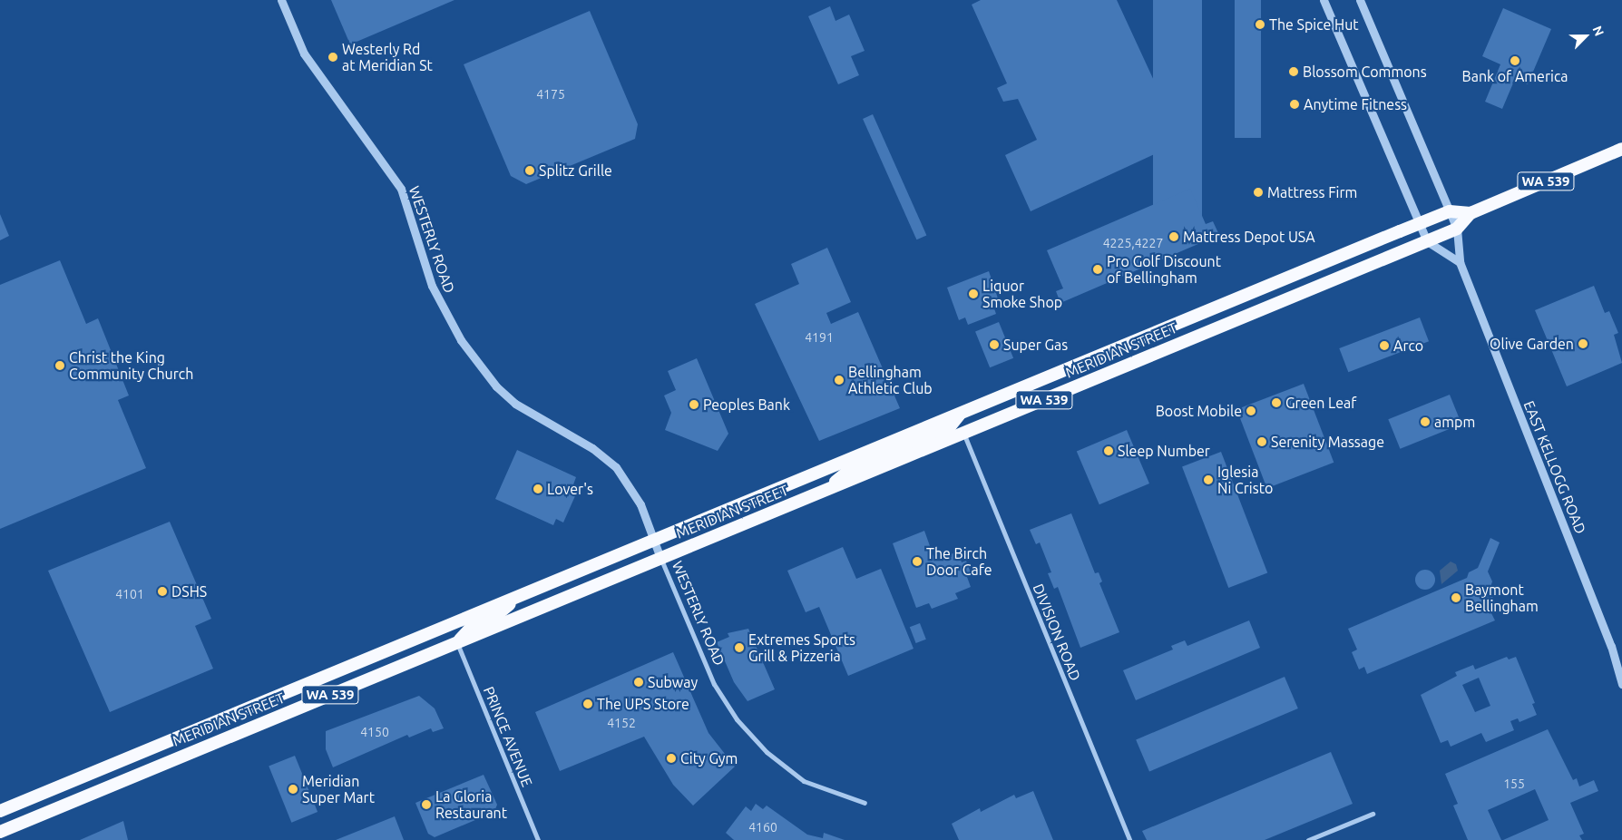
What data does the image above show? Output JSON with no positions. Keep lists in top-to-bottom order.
{
  "streets": {
    "highway": ["WA 539", "MERIDIAN STREET"],
    "street": [
      "WESTERLY ROAD",
      "EAST KELLOGG ROAD",
      "DIVISION ROAD",
      "PRINCE AVENUE"
    ]
  },
  "crossings": [
    ["WESTERLY ROAD", "MERIDIAN STREET"],
    ["MERIDIAN STREET", "EAST KELLOGG ROAD"],
    ["MERIDIAN STREET", "DIVISION ROAD"],
    ["MERIDIAN STREET", "PRINCE AVENUE"]
  ],
  "places": [
    "The Spice Hut",
    "Westerly Rd at Meridian St",
    "Bank of America",
    "Blossom Commons",
    "Anytime Fitness",
    "Splitz Grille",
    "Mattress Firm",
    "Mattress Depot USA",
    "Pro Golf Discount of Bellingham",
    "Liquor Smoke Shop",
    "Olive Garden",
    "Super Gas",
    "Arco",
    "Christ the King Community Church",
    "Bellingham Athletic Club",
    "Green Leaf",
    "Peoples Bank",
    "Boost Mobile",
    "ampm",
    "Serenity Massage",
    "Sleep Number",
    "Iglesia Ni Cristo",
    "Lover's",
    "The Birch Door Cafe",
    "DSHS",
    "Baymont Bellingham",
    "Extremes Sports Grill & Pizzeria",
    "Subway",
    "The UPS Store",
    "City Gym",
    "Meridian Super Mart",
    "La Gloria Restaurant"
  ],
  "house_numbers": [
    "4175",
    "4225,4227",
    "4191",
    "4101",
    "4152",
    "4150",
    "155",
    "4160"
  ],
  "north": "top right"
}
